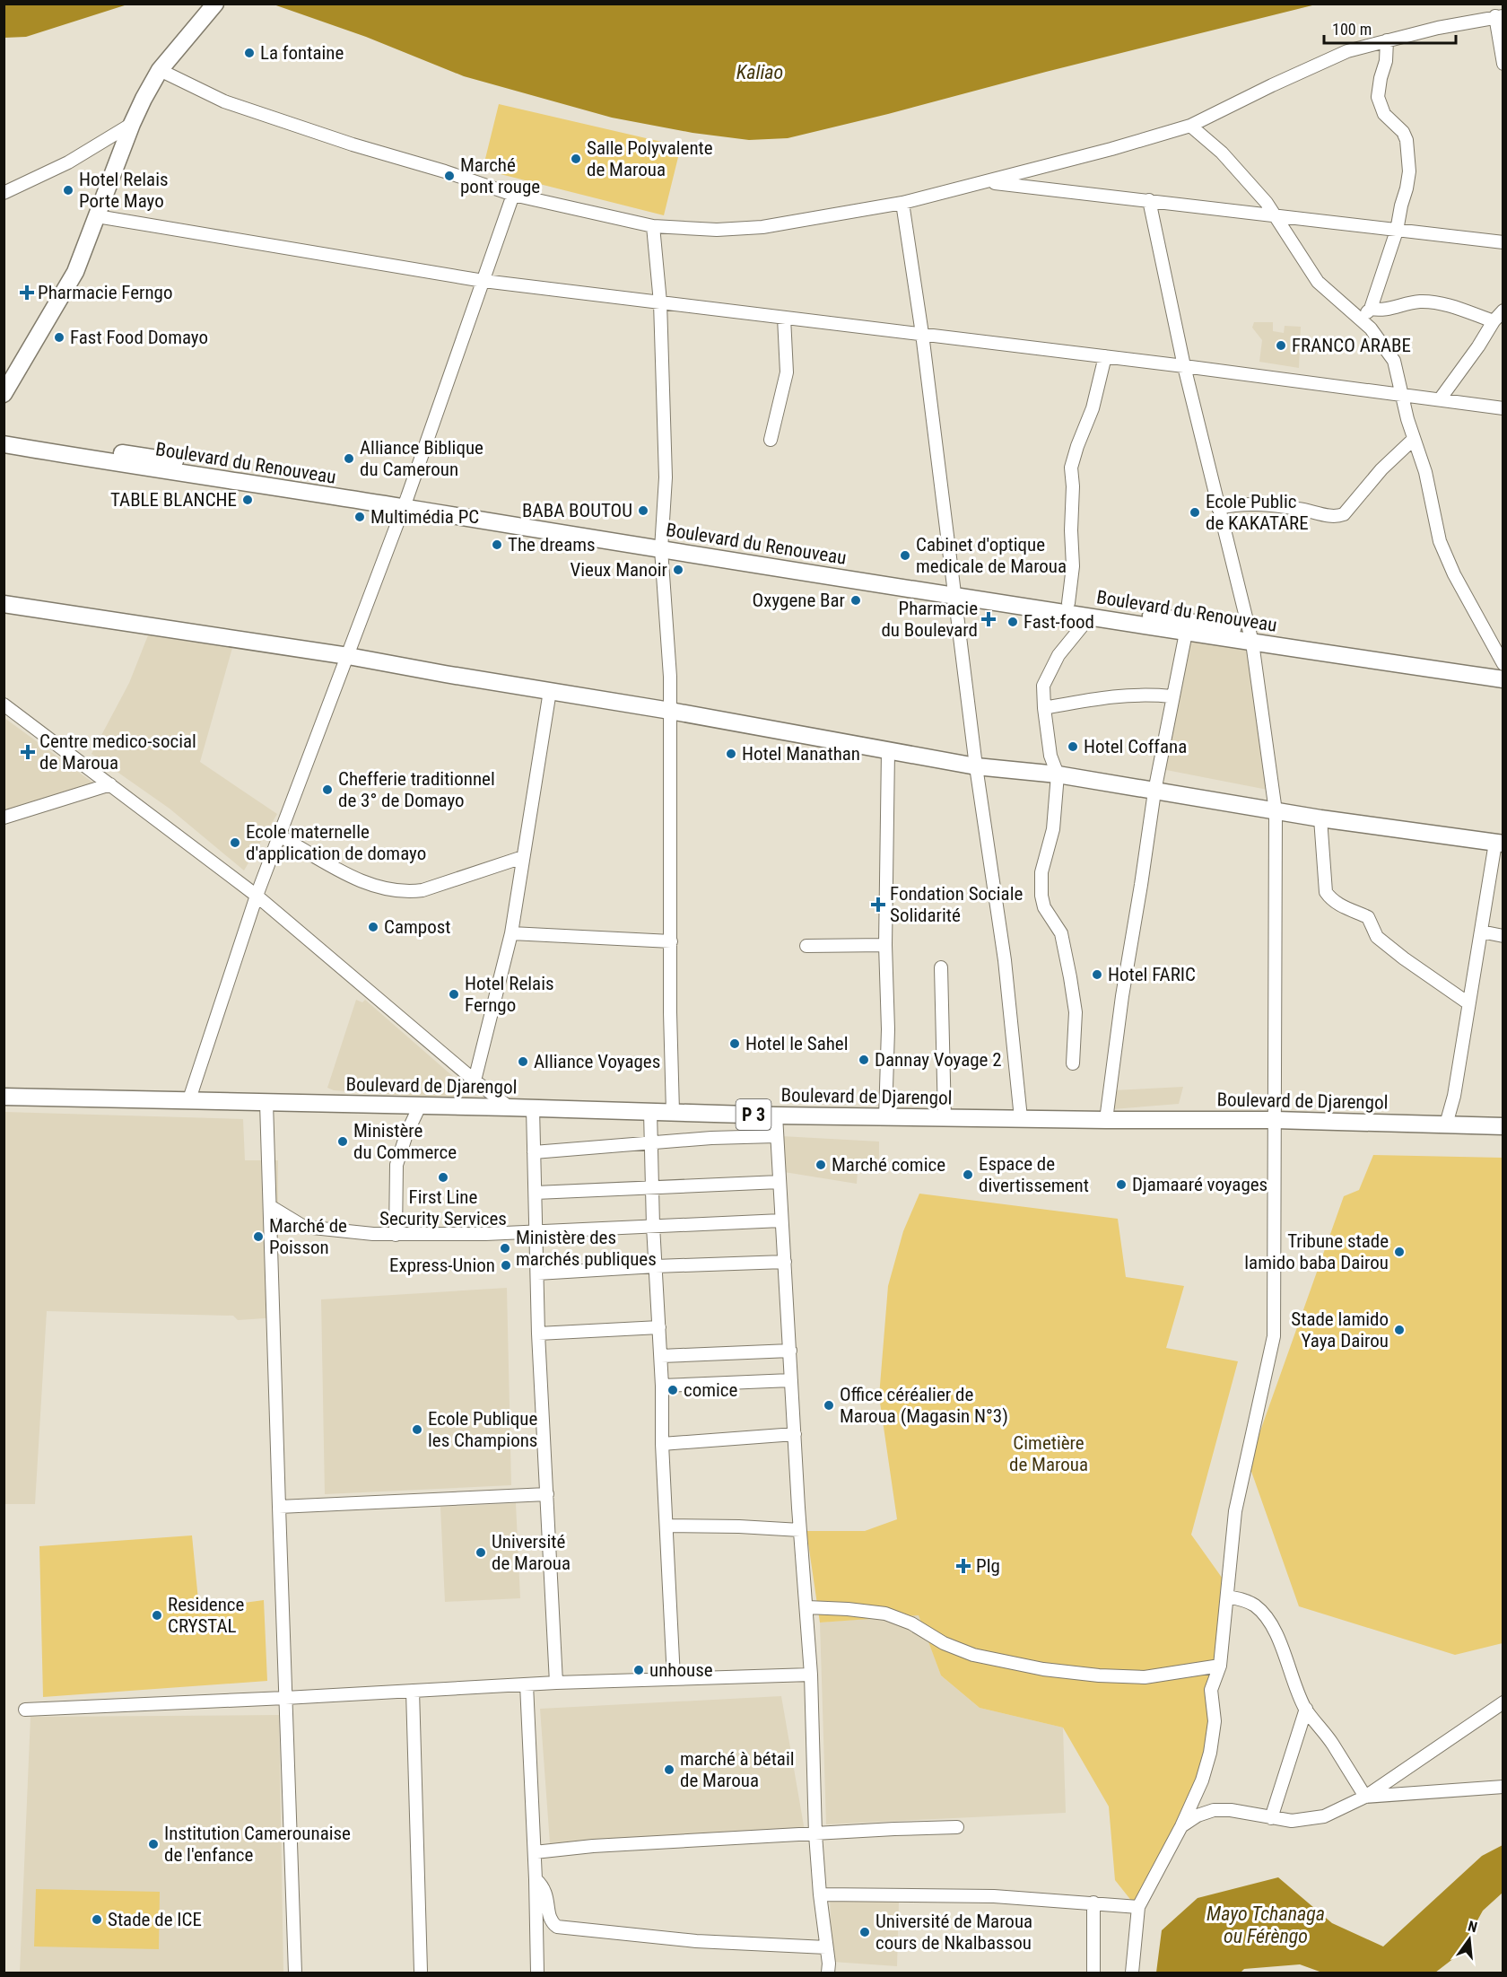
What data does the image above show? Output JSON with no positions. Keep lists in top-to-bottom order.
{
  "streets": {
    "main road": ["Boulevard du Renouveau", "Boulevard de Djarengol", "P 3"]
  },
  "water": ["Kaliao", "Mayo Tchanaga ou Férèngo"],
  "parks": ["Cimetière de Maroua"],
  "places": {
    "other": [
      "La fontaine",
      "Salle Polyvalente de Maroua",
      "Marché pont rouge",
      "Hotel Relais Porte Mayo",
      "Fast Food Domayo",
      "FRANCO ARABE",
      "Alliance Biblique du Cameroun",
      "TABLE BLANCHE",
      "BABA BOUTOU",
      "Ecole Public de KAKATARE",
      "Multimédia PC",
      "The dreams",
      "Cabinet d'optique medicale de Maroua",
      "Vieux Manoir",
      "Oxygene Bar",
      "Fast-food",
      "Hotel Coffana",
      "Hotel Manathan",
      "Chefferie traditionnel de 3° de Domayo",
      "Ecole maternelle d'application de domayo",
      "Campost",
      "Hotel FARIC",
      "Hotel Relais Ferngo",
      "Hotel le Sahel",
      "Dannay Voyage 2",
      "Alliance Voyages",
      "Ministère du Commerce",
      "Marché comice",
      "Espace de divertissement",
      "First Line Security Services",
      "Djamaaré voyages",
      "Marché de Poisson",
      "Ministère des marchés publiques",
      "Tribune stade lamido baba Dairou",
      "Express-Union",
      "Stade lamido Yaya Dairou",
      "comice",
      "Office céréalier de Maroua (Magasin N°3)",
      "Ecole Publique les Champions",
      "Université de Maroua",
      "Residence CRYSTAL",
      "unhouse",
      "marché à bétail de Maroua",
      "Institution Camerounaise de l'enfance",
      "Stade de ICE",
      "Université de Maroua cours de Nkalbassou"
    ],
    "health": [
      "Pharmacie Ferngo",
      "Pharmacie du Boulevard",
      "Centre medico-social de Maroua",
      "Fondation Sociale Solidarité",
      "Plg"
    ]
  },
  "scale_bar": "100 m",
  "north": "top"
}
